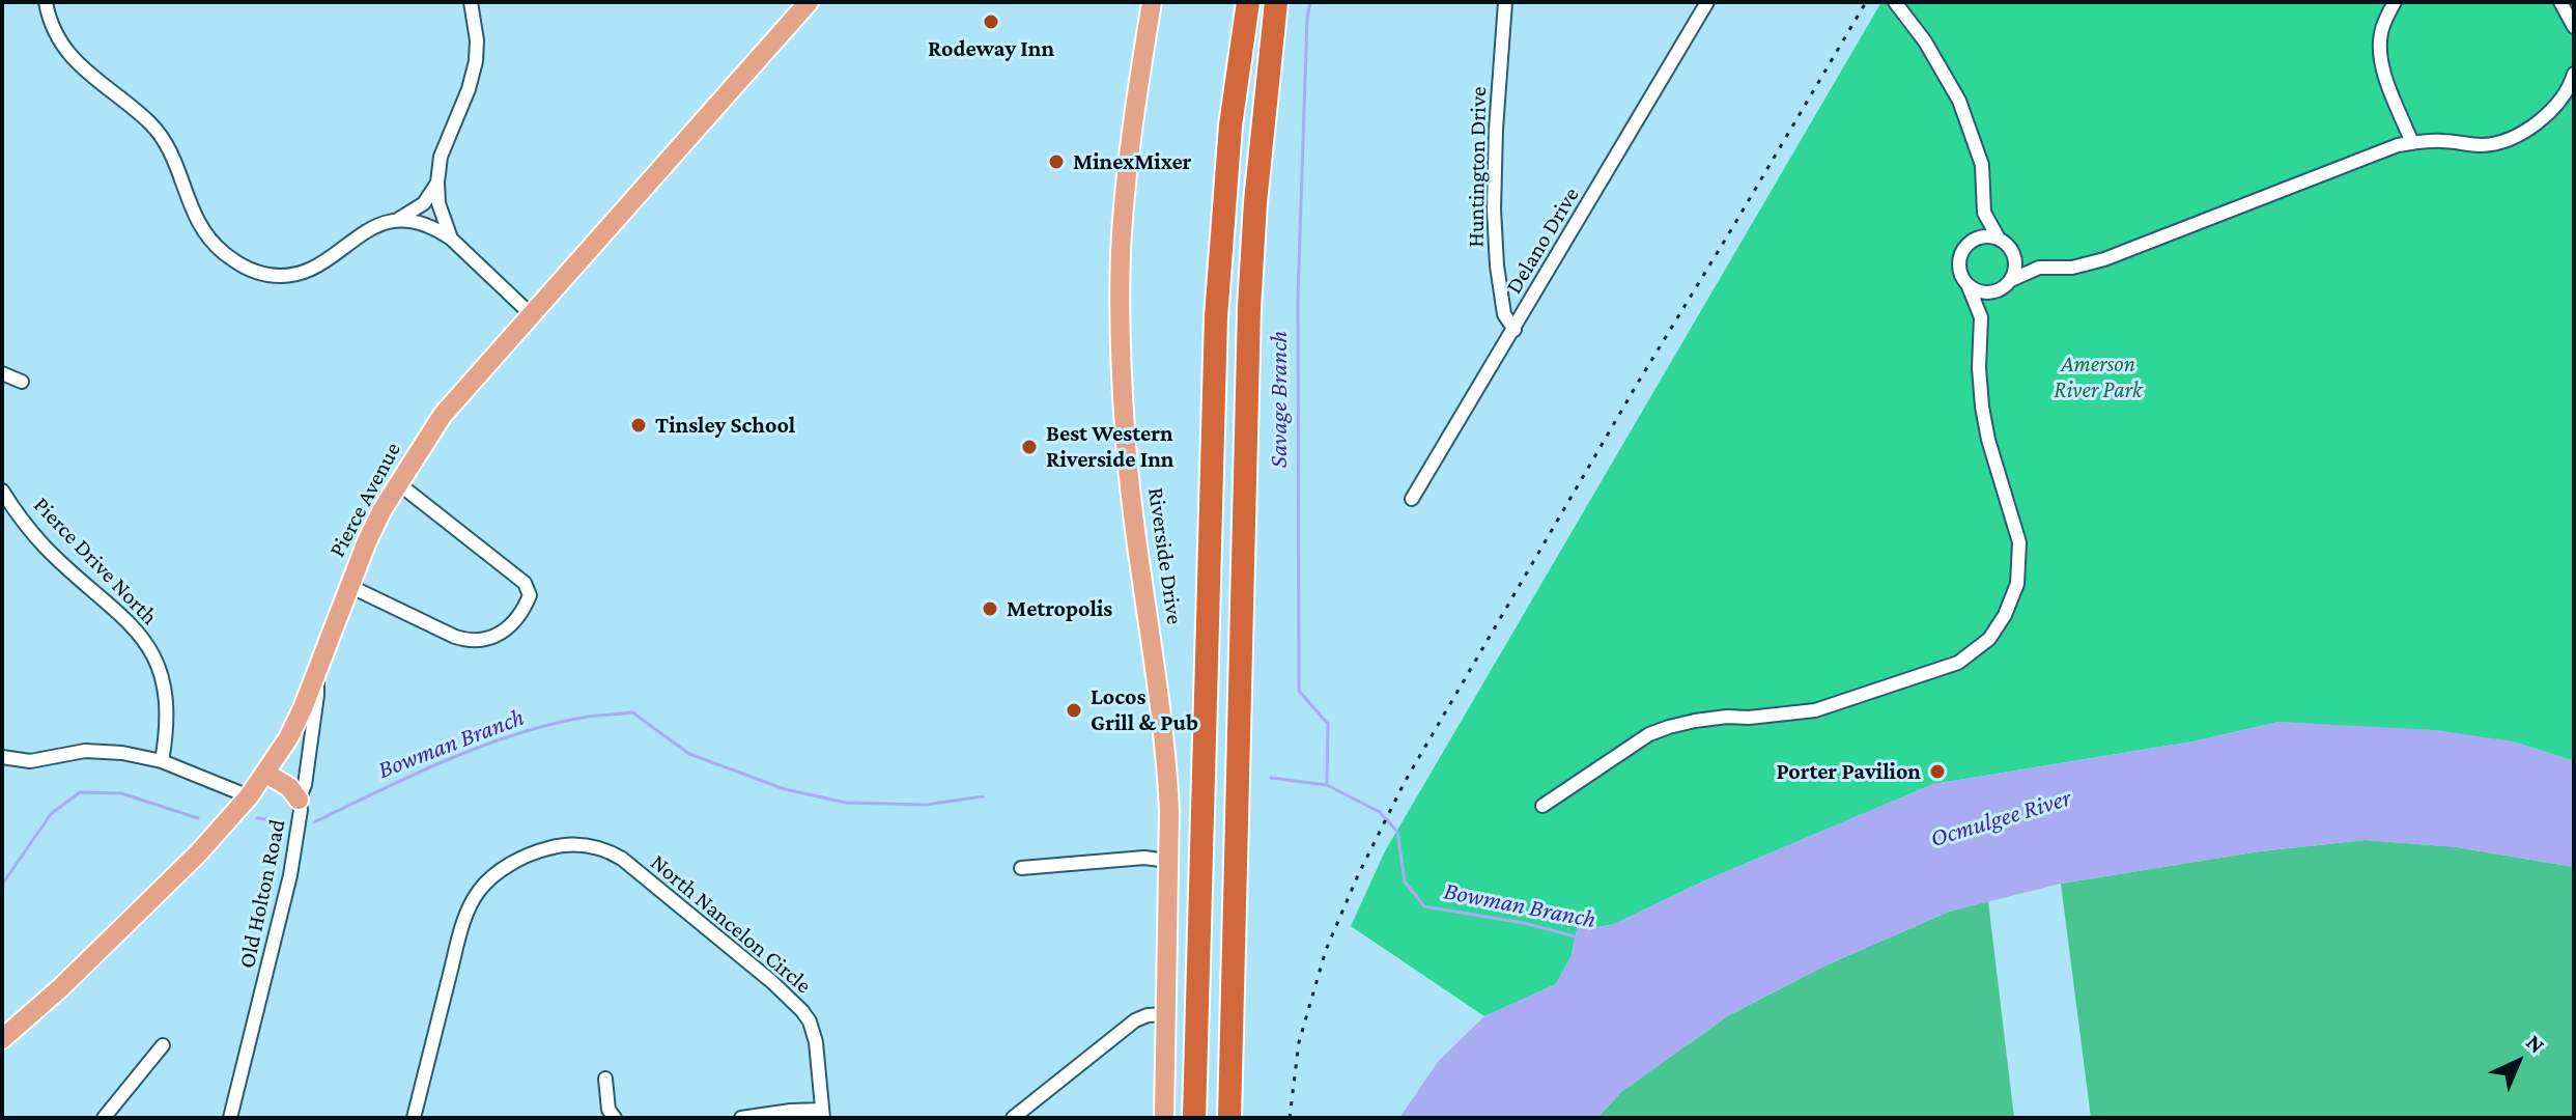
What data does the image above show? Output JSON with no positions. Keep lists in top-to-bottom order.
{
  "streets": {
    "main road": ["Pierce Avenue", "Riverside Drive"],
    "street": [
      "Huntington Drive",
      "Delano Drive",
      "Pierce Drive North",
      "Old Holton Road",
      "North Nancelon Circle"
    ]
  },
  "crossings": [
    ["Huntington Drive", "Delano Drive"],
    ["Pierce Avenue", "Old Holton Road"]
  ],
  "water": ["Savage Branch", "Bowman Branch", "Ocmulgee River"],
  "parks": ["Amerson River Park"],
  "places": [
    "Rodeway Inn",
    "MinexMixer",
    "Tinsley School",
    "Best Western Riverside Inn",
    "Metropolis",
    "Locos Grill & Pub",
    "Porter Pavilion"
  ],
  "north": "top right"
}
